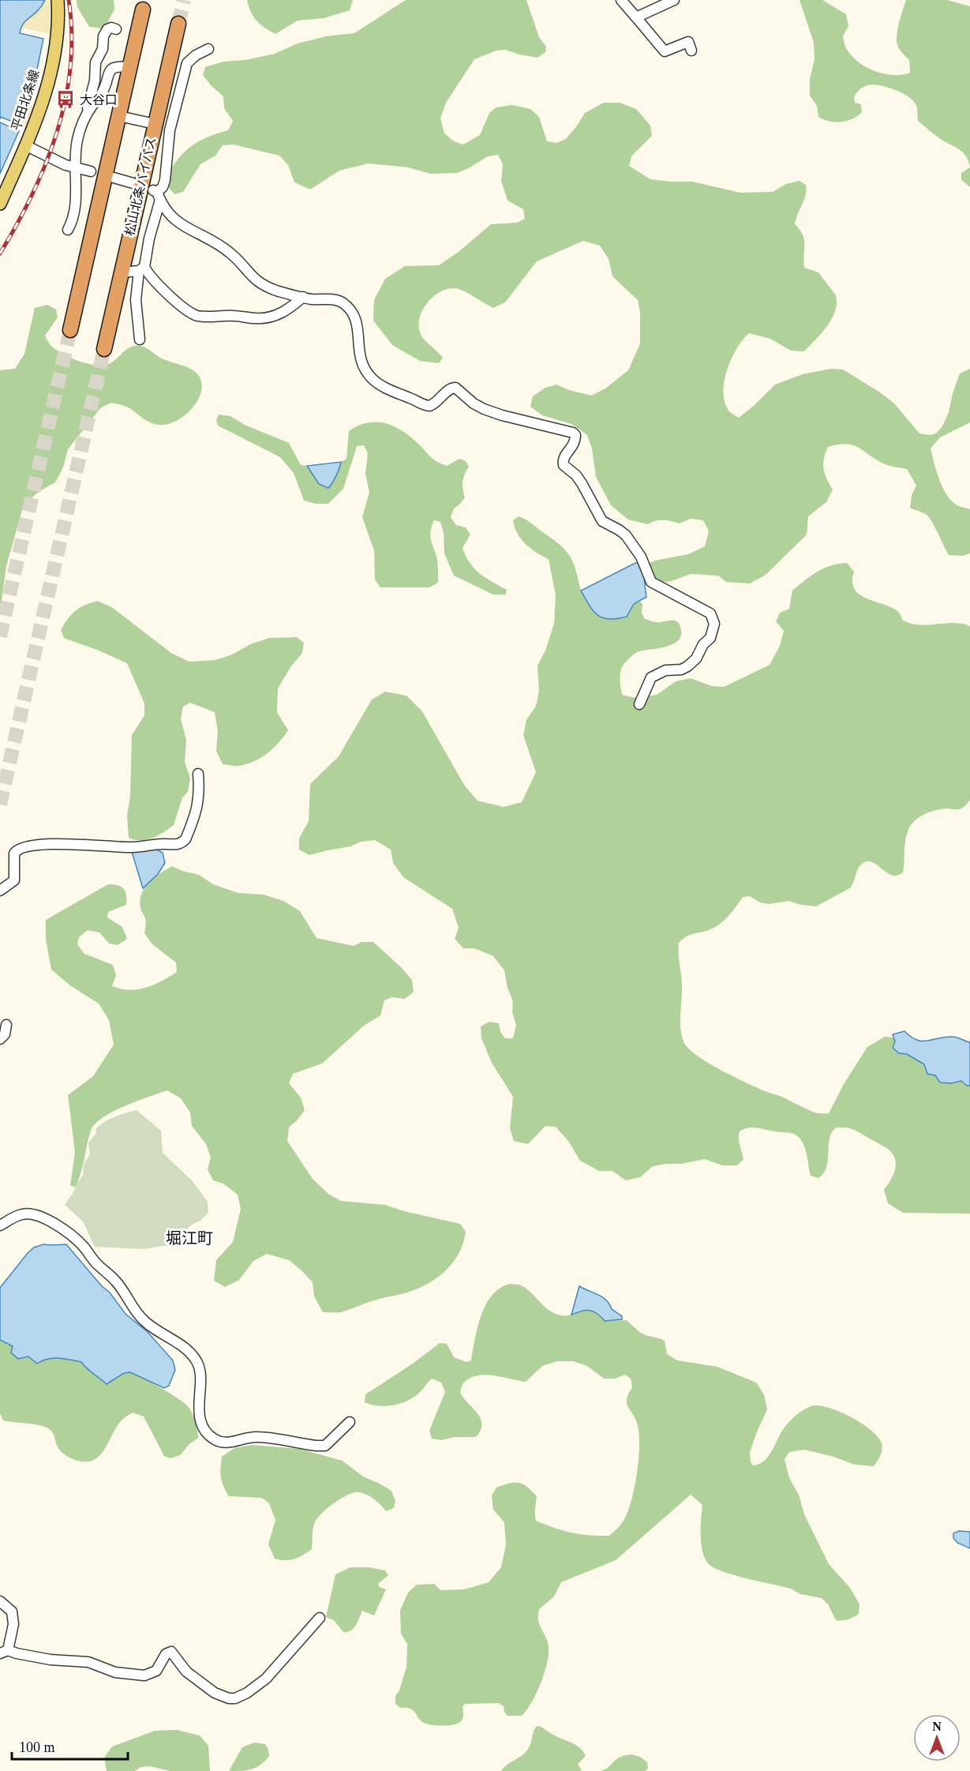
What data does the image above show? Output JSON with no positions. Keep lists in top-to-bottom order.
{
  "streets": {
    "highway": ["松山北条バイパス"],
    "main road": ["平田北条線"]
  },
  "districts": ["堀江町"],
  "places": {
    "bus stop": ["大谷口"]
  },
  "scale_bar": "100 m",
  "north": "top"
}
